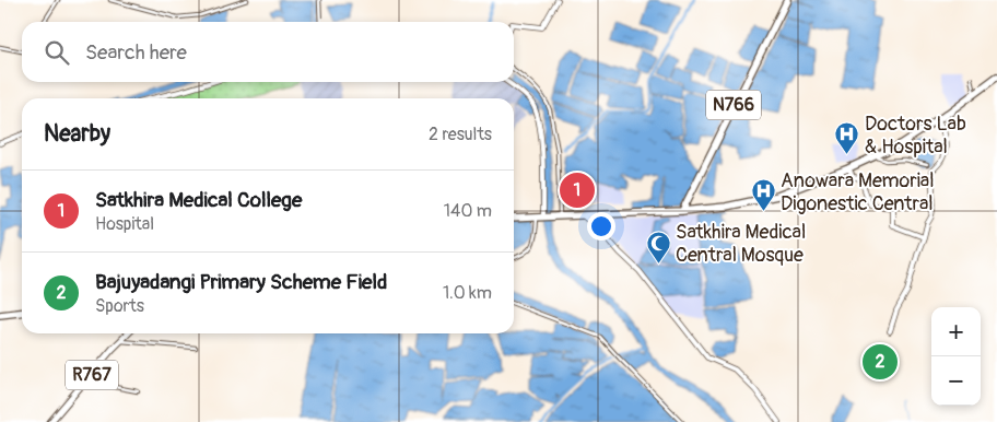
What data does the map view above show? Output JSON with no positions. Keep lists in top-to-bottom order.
{
  "streets": {
    "highway": ["N766"],
    "main road": ["R767"]
  },
  "places": {
    "hospital": ["Doctors Lab & Hospital", "Anowara Memorial Digonestic Central"],
    "mosque": ["Satkhira Medical Central Mosque"]
  },
  "page": {
    "search": "Search here",
    "heading": ["Nearby", "2 results"],
    "list": [
      {
        "mark": "1",
        "name": "Satkhira Medical College",
        "note": "Hospital",
        "value": "140 m"
      },
      {
        "mark": "2",
        "name": "Bajuyadangi Primary Scheme Field",
        "note": "Sports",
        "value": "1.0 km"
      }
    ],
    "pins": ["1", "2"],
    "map_buttons": ["+", "−"]
  }
}
